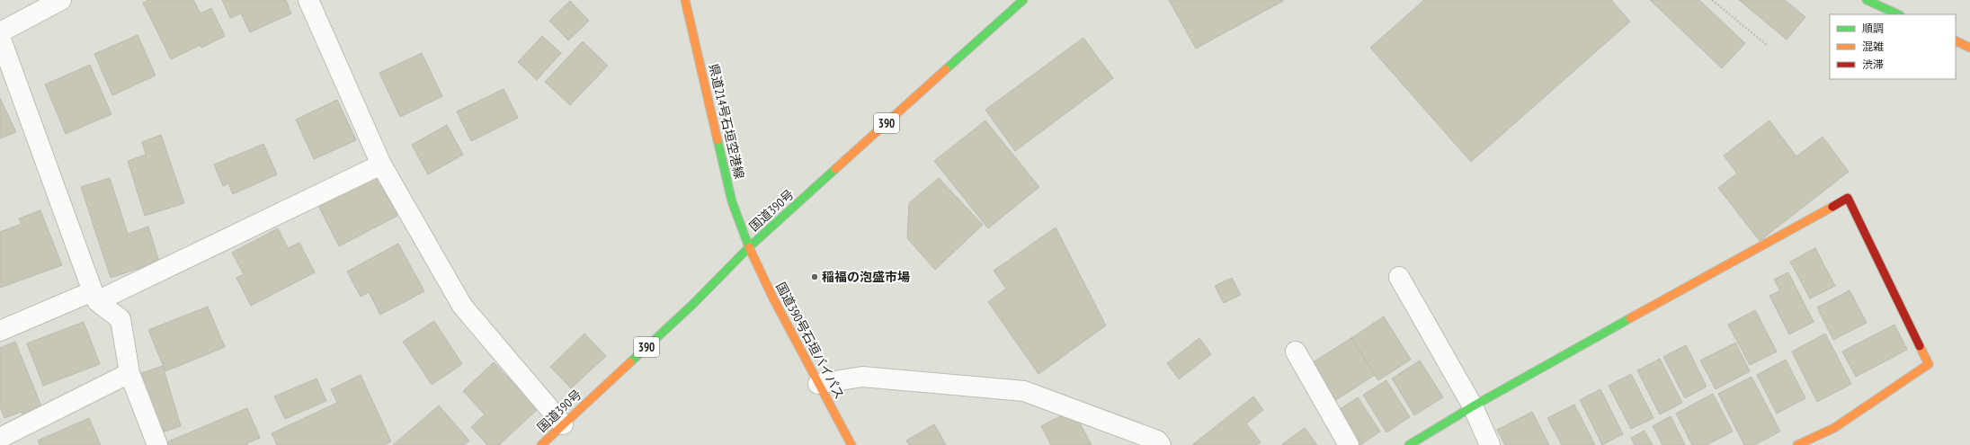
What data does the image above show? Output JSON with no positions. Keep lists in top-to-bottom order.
{
  "streets": {
    "main road": [
      "県道214号石垣空港線",
      "390",
      "国道390号",
      "国道390号石垣バイパス"
    ]
  },
  "crossings": [
    ["県道214号石垣空港線", "国道390号"],
    ["県道214号石垣空港線", "国道390号石垣バイパス"],
    ["国道390号", "国道390号石垣バイパス"]
  ],
  "places": ["稲福の泡盛市場"],
  "legend": ["順調", "混雑", "渋滞"]
}
